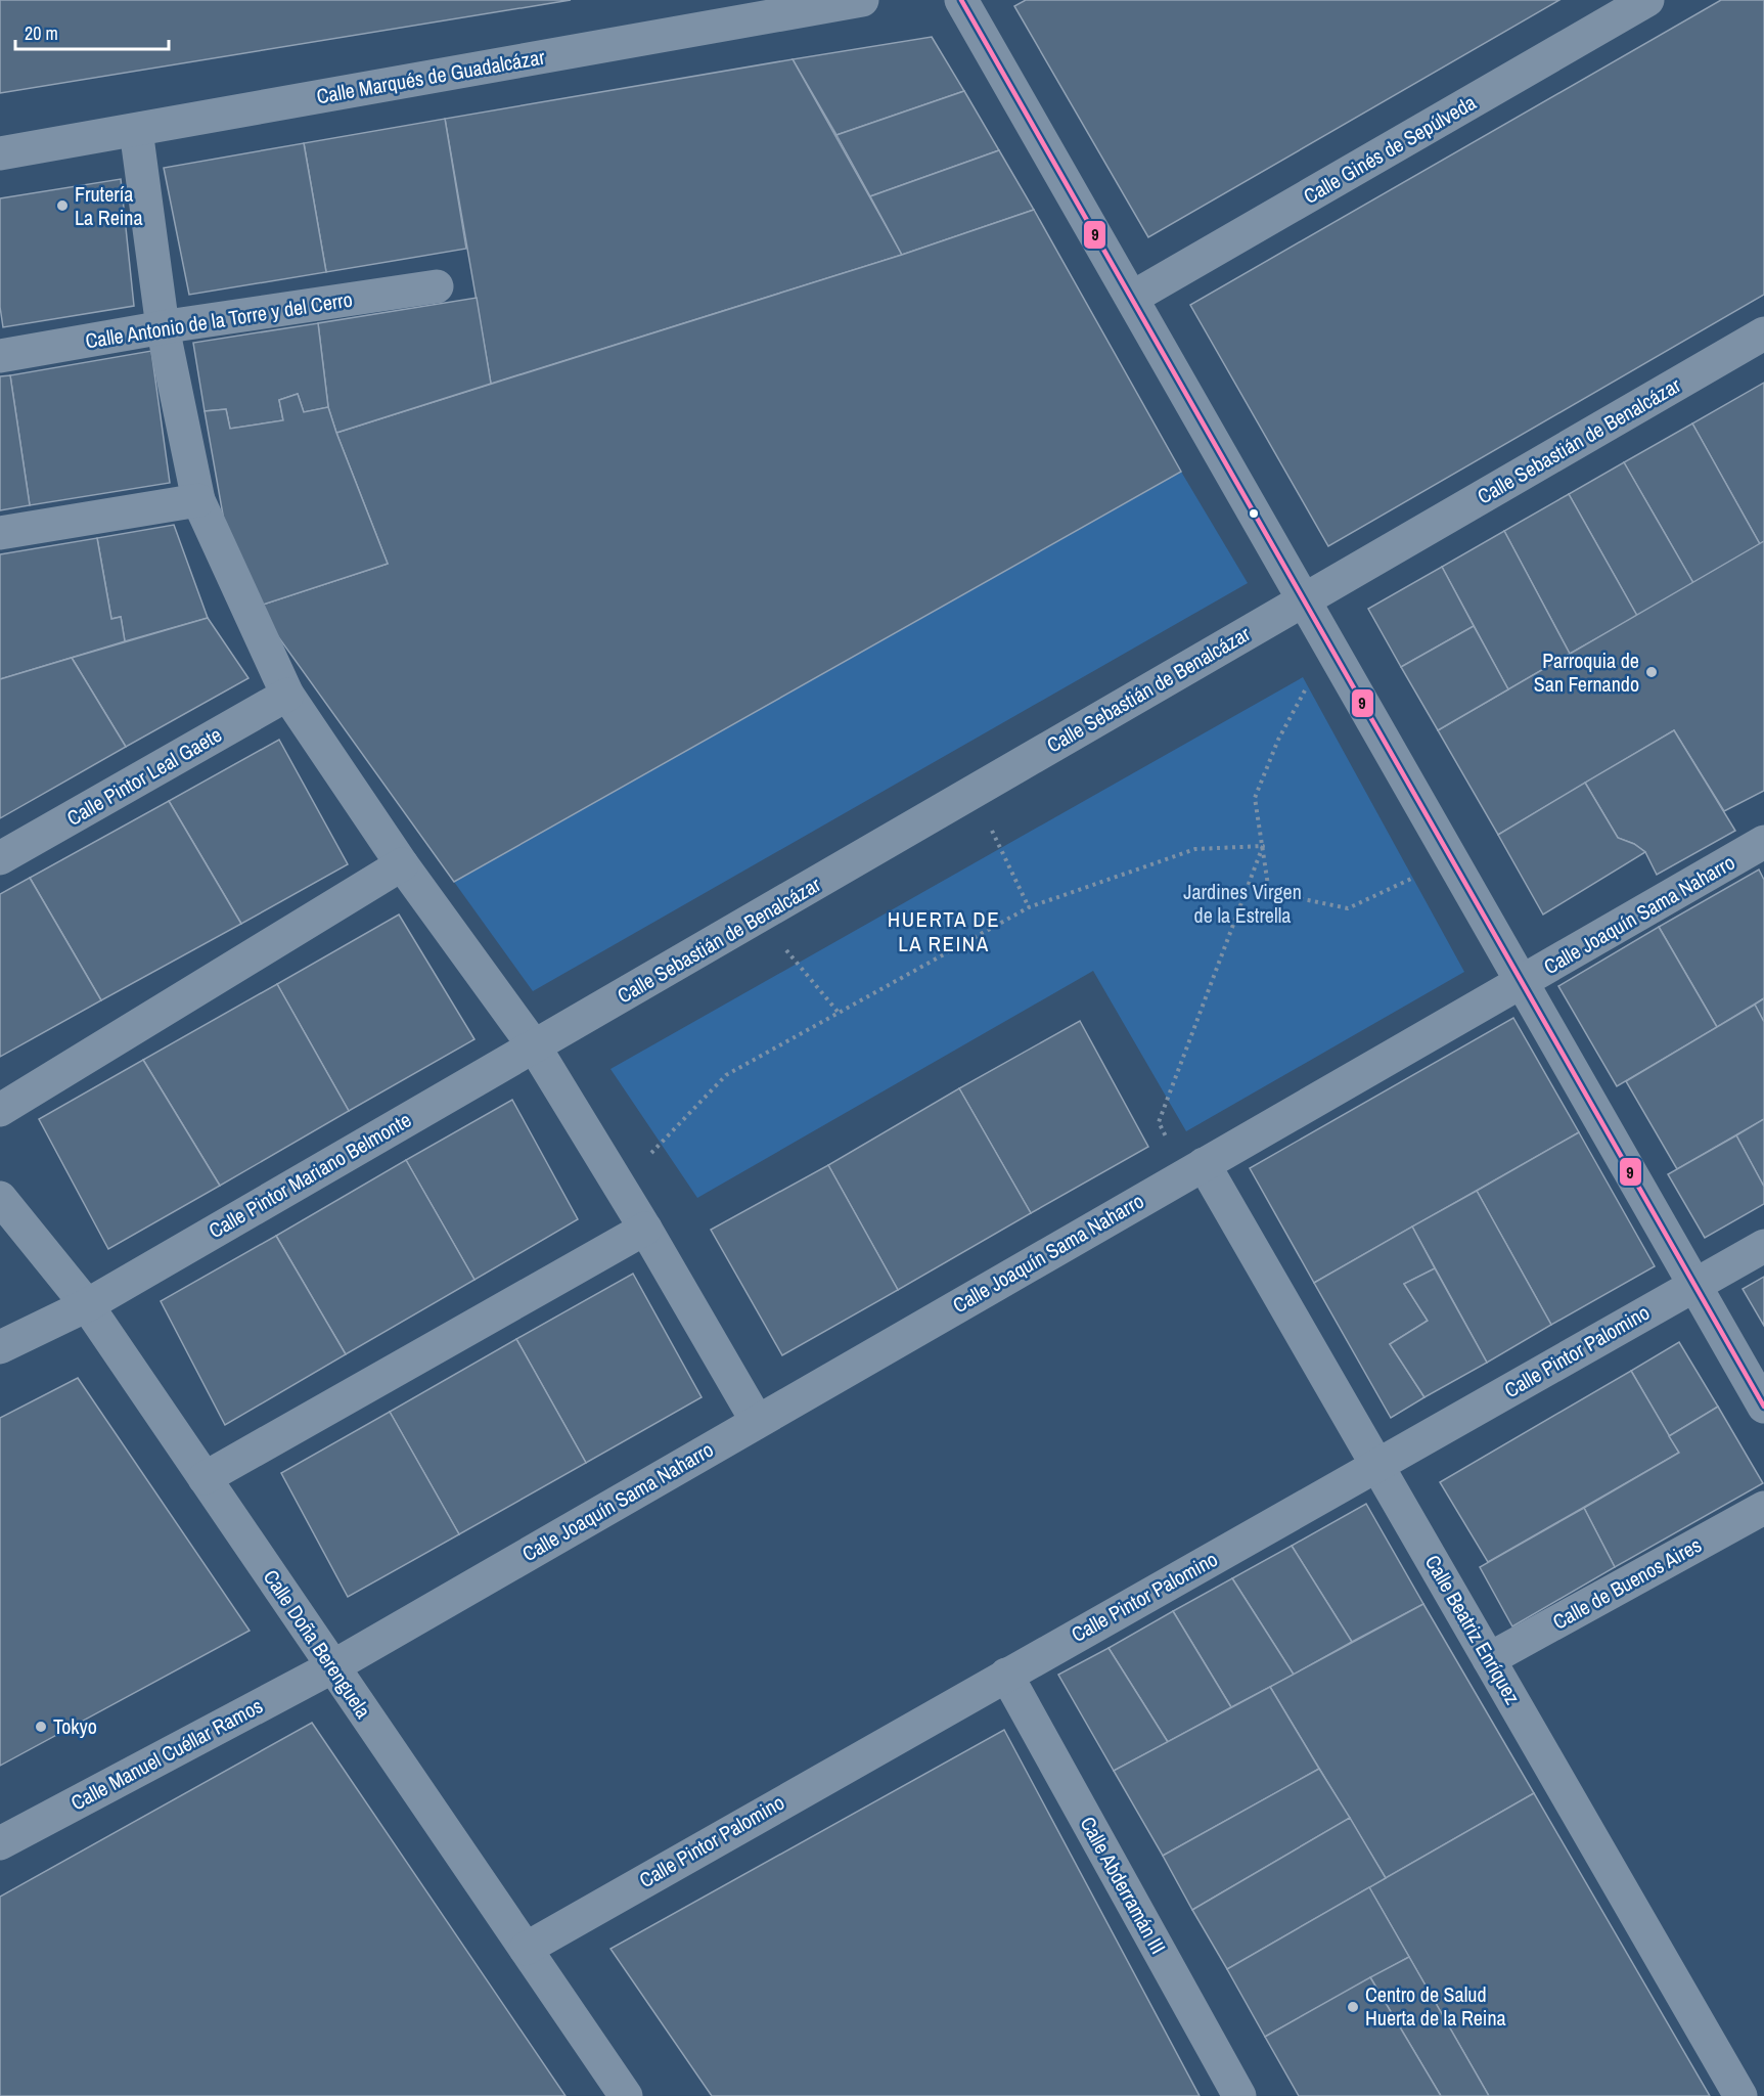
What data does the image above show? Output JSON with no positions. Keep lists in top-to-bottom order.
{
  "streets": {
    "street": [
      "Calle Marqués de Guadalcázar",
      "Calle Ginés de Sepúlveda",
      "Calle Antonio de la Torre y del Cerro",
      "Calle Sebastián de Benalcázar",
      "Calle Pintor Leal Gaete",
      "Calle Joaquín Sama Naharro",
      "Calle Pintor Mariano Belmonte",
      "Calle Pintor Palomino",
      "Calle de Buenos Aires",
      "Calle Beatriz Enríquez",
      "Calle Doña Berenguela",
      "Calle Manuel Cuéllar Ramos",
      "Calle Abderramán III"
    ]
  },
  "crossings": [
    ["Calle Sebastián de Benalcázar", "Calle Pintor Mariano Belmonte"],
    ["Calle Joaquín Sama Naharro", "Calle Beatriz Enríquez"],
    ["Calle Joaquín Sama Naharro", "Calle Doña Berenguela"],
    ["Calle Joaquín Sama Naharro", "Calle Manuel Cuéllar Ramos"],
    ["Calle Pintor Mariano Belmonte", "Calle Doña Berenguela"],
    ["Calle Pintor Palomino", "Calle Beatriz Enríquez"],
    ["Calle Pintor Palomino", "Calle Doña Berenguela"],
    ["Calle Pintor Palomino", "Calle Abderramán III"],
    ["Calle de Buenos Aires", "Calle Beatriz Enríquez"],
    ["Calle Doña Berenguela", "Calle Manuel Cuéllar Ramos"]
  ],
  "districts": ["HUERTA DE LA REINA"],
  "parks": ["Jardines Virgen de la Estrella"],
  "places": [
    "Frutería La Reina",
    "Parroquia de San Fernando",
    "Tokyo",
    "Centro de Salud Huerta de la Reina"
  ],
  "lines": ["transit line 9"],
  "scale_bar": "20 m"
}
